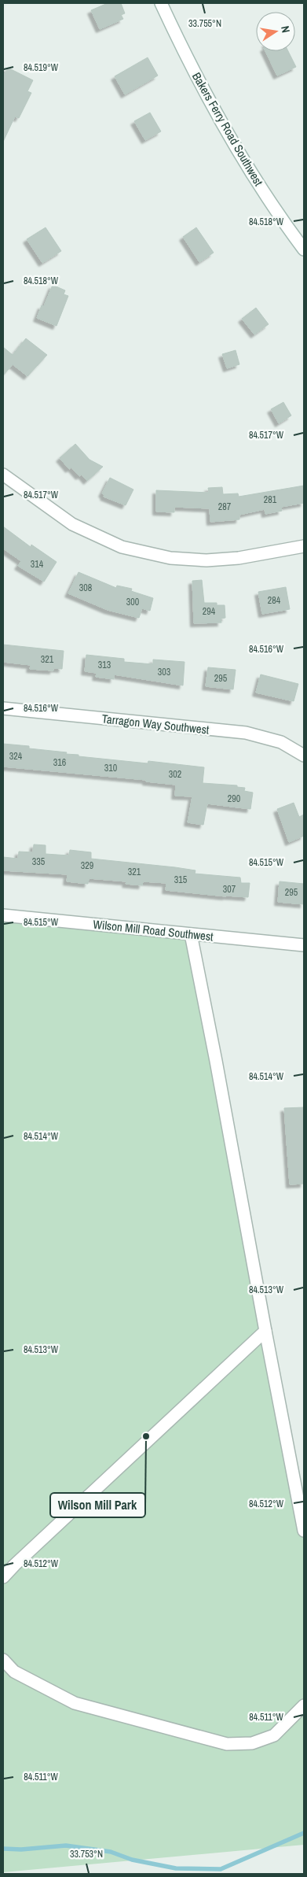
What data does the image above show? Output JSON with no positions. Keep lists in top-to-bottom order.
{
  "streets": {
    "street": ["Bakers Ferry Road Southwest", "Tarragon Way Southwest", "Wilson Mill Road Southwest"]
  },
  "places": ["Wilson Mill Park"],
  "house_numbers": [
    "281",
    "287",
    "314",
    "308",
    "284",
    "300",
    "294",
    "321",
    "313",
    "303",
    "295",
    "324",
    "316",
    "310",
    "302",
    "290",
    "335",
    "329",
    "321",
    "315",
    "307",
    "295"
  ],
  "north": "right",
  "coordinates": [
    "33.755°N",
    "84.519°W",
    "84.518°W",
    "84.517°W",
    "84.516°W",
    "84.515°W",
    "84.514°W",
    "84.513°W",
    "84.512°W",
    "84.511°W",
    "33.753°N"
  ]
}
